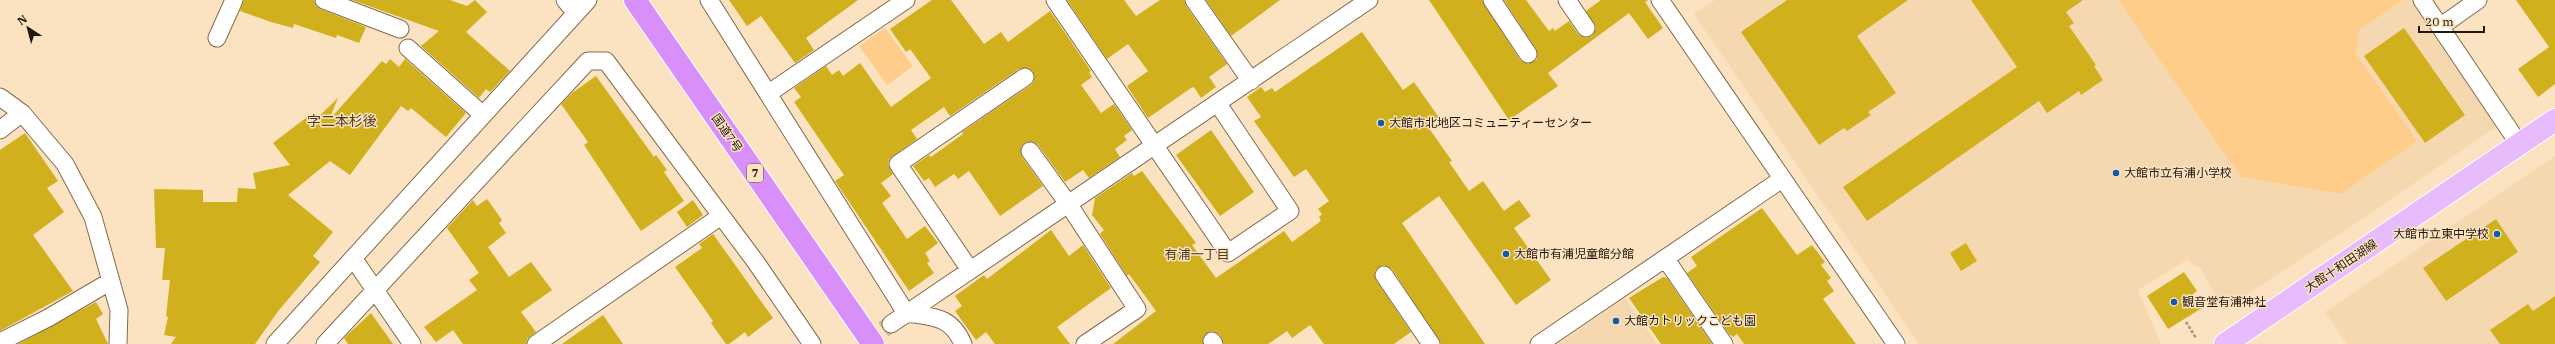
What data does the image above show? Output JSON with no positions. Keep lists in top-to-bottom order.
{
  "streets": {
    "highway": ["国道7号", "7"],
    "main road": ["大館十和田湖線"]
  },
  "districts": ["字二本杉後", "有浦一丁目"],
  "places": [
    "大館市北地区コミュニティーセンター",
    "大館市立有浦小学校",
    "大館市立東中学校",
    "大館市有浦児童館分館",
    "観音堂有浦神社",
    "大館カトリックこども園"
  ],
  "scale_bar": "20 m",
  "north": "top left"
}
